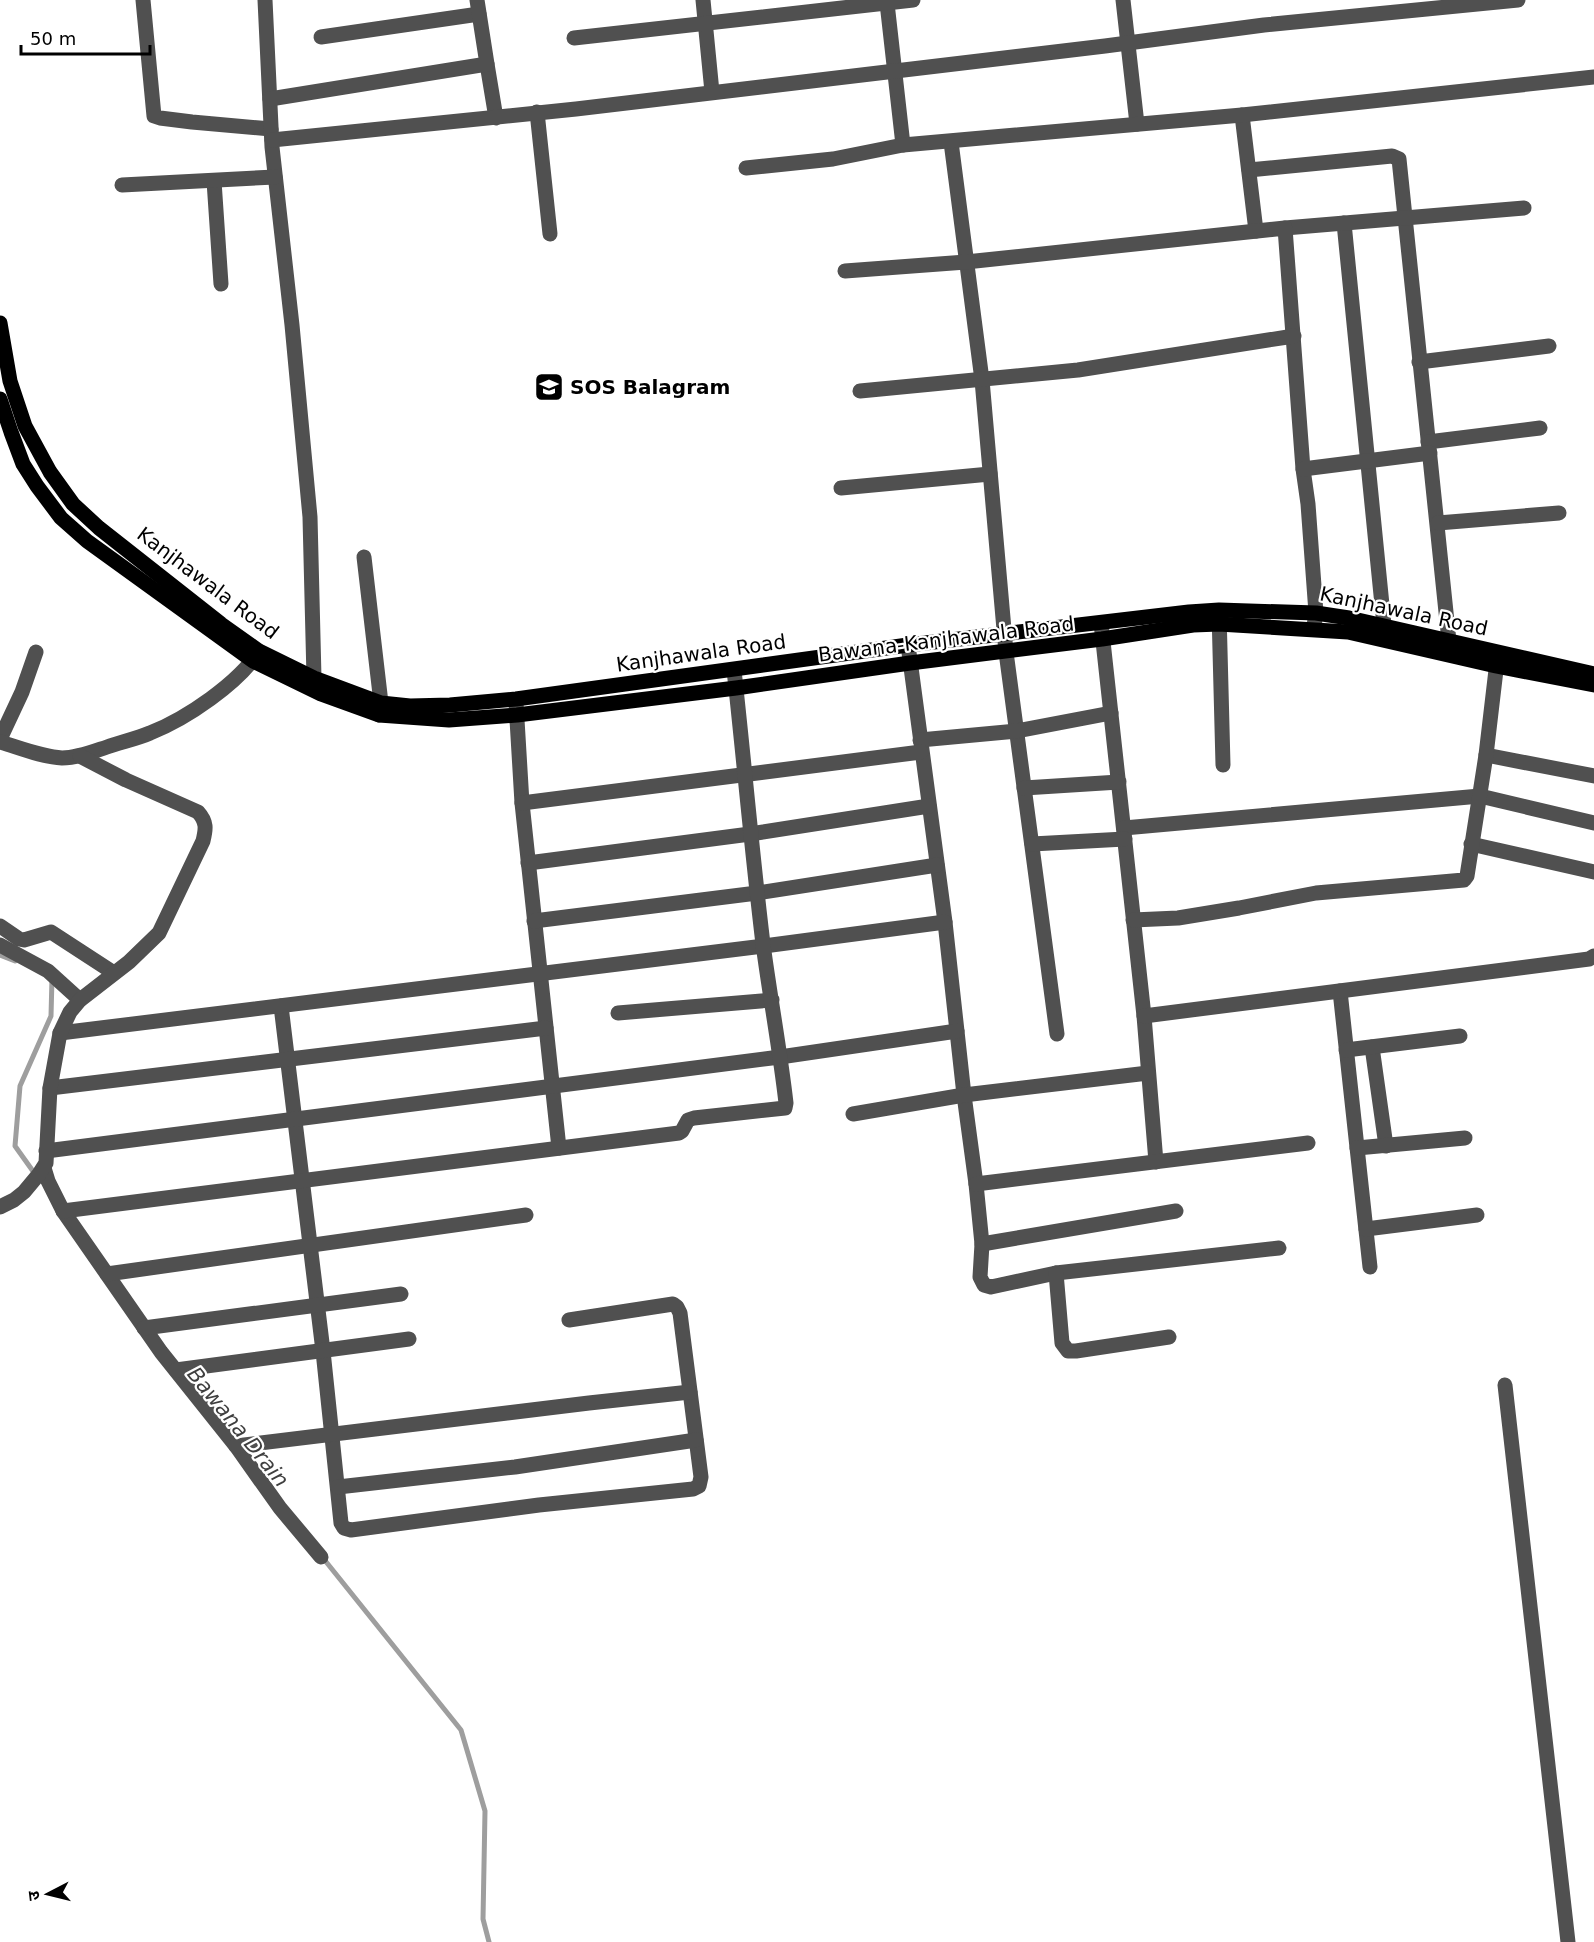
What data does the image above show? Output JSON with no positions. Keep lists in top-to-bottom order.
{
  "streets": {
    "main road": ["Kanjhawala Road", "Bawana-Kanjhawala Road"]
  },
  "crossings": [
    ["Kanjhawala Road", "Bawana-Kanjhawala Road"]
  ],
  "water": ["Bawana Drain"],
  "places": {
    "school or university": ["SOS Balagram"]
  },
  "scale_bar": "50 m",
  "north": "left"
}
